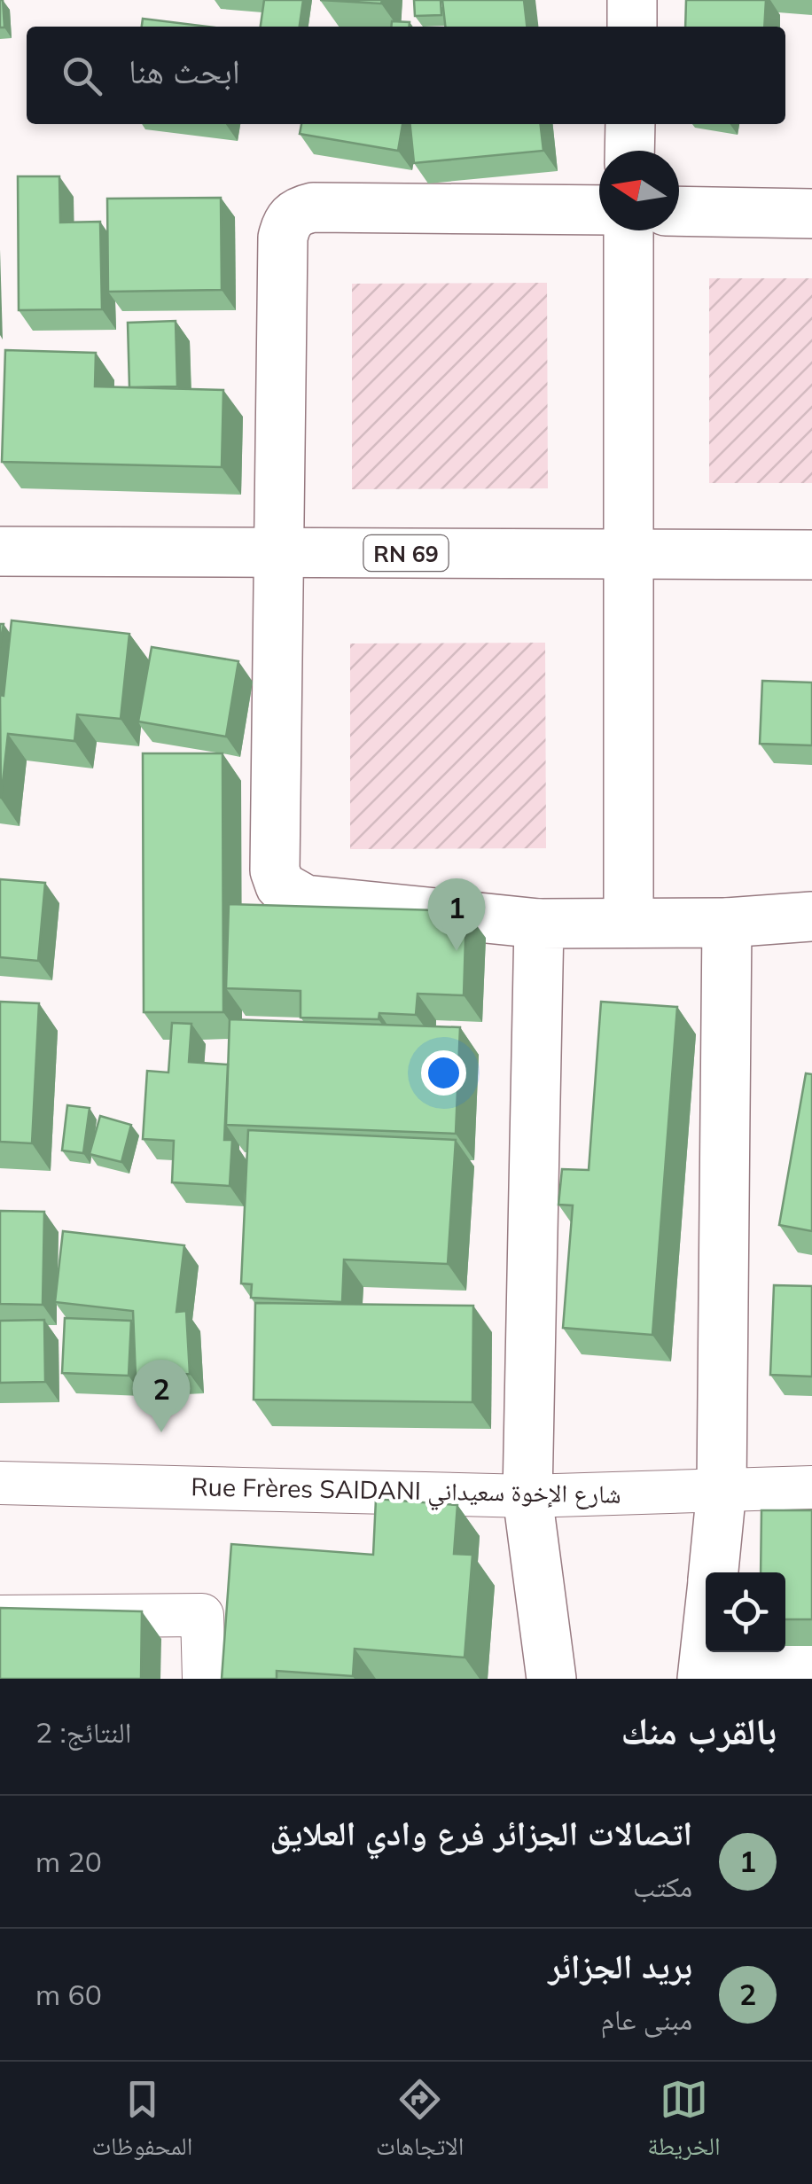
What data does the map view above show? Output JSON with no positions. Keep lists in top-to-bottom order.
{
  "streets": {
    "main road": ["RN 69"],
    "street": ["Rue Frères SAIDANI شارع الإخوة سعيداني"]
  },
  "north": "left",
  "page": {
    "search": "ابحث هنا",
    "pins": ["1", "2"],
    "heading": ["بالقرب منك", "النتائج: 2"],
    "list": [
      {
        "mark": "1",
        "name": "اتصالات الجزائر فرع وادي العلايق",
        "note": "مكتب",
        "value": "20 m"
      },
      {
        "mark": "2",
        "name": "بريد الجزائر",
        "note": "مبنى عام",
        "value": "60 m"
      }
    ],
    "nav": ["الخريطة", "الاتجاهات", "المحفوظات"]
  }
}
